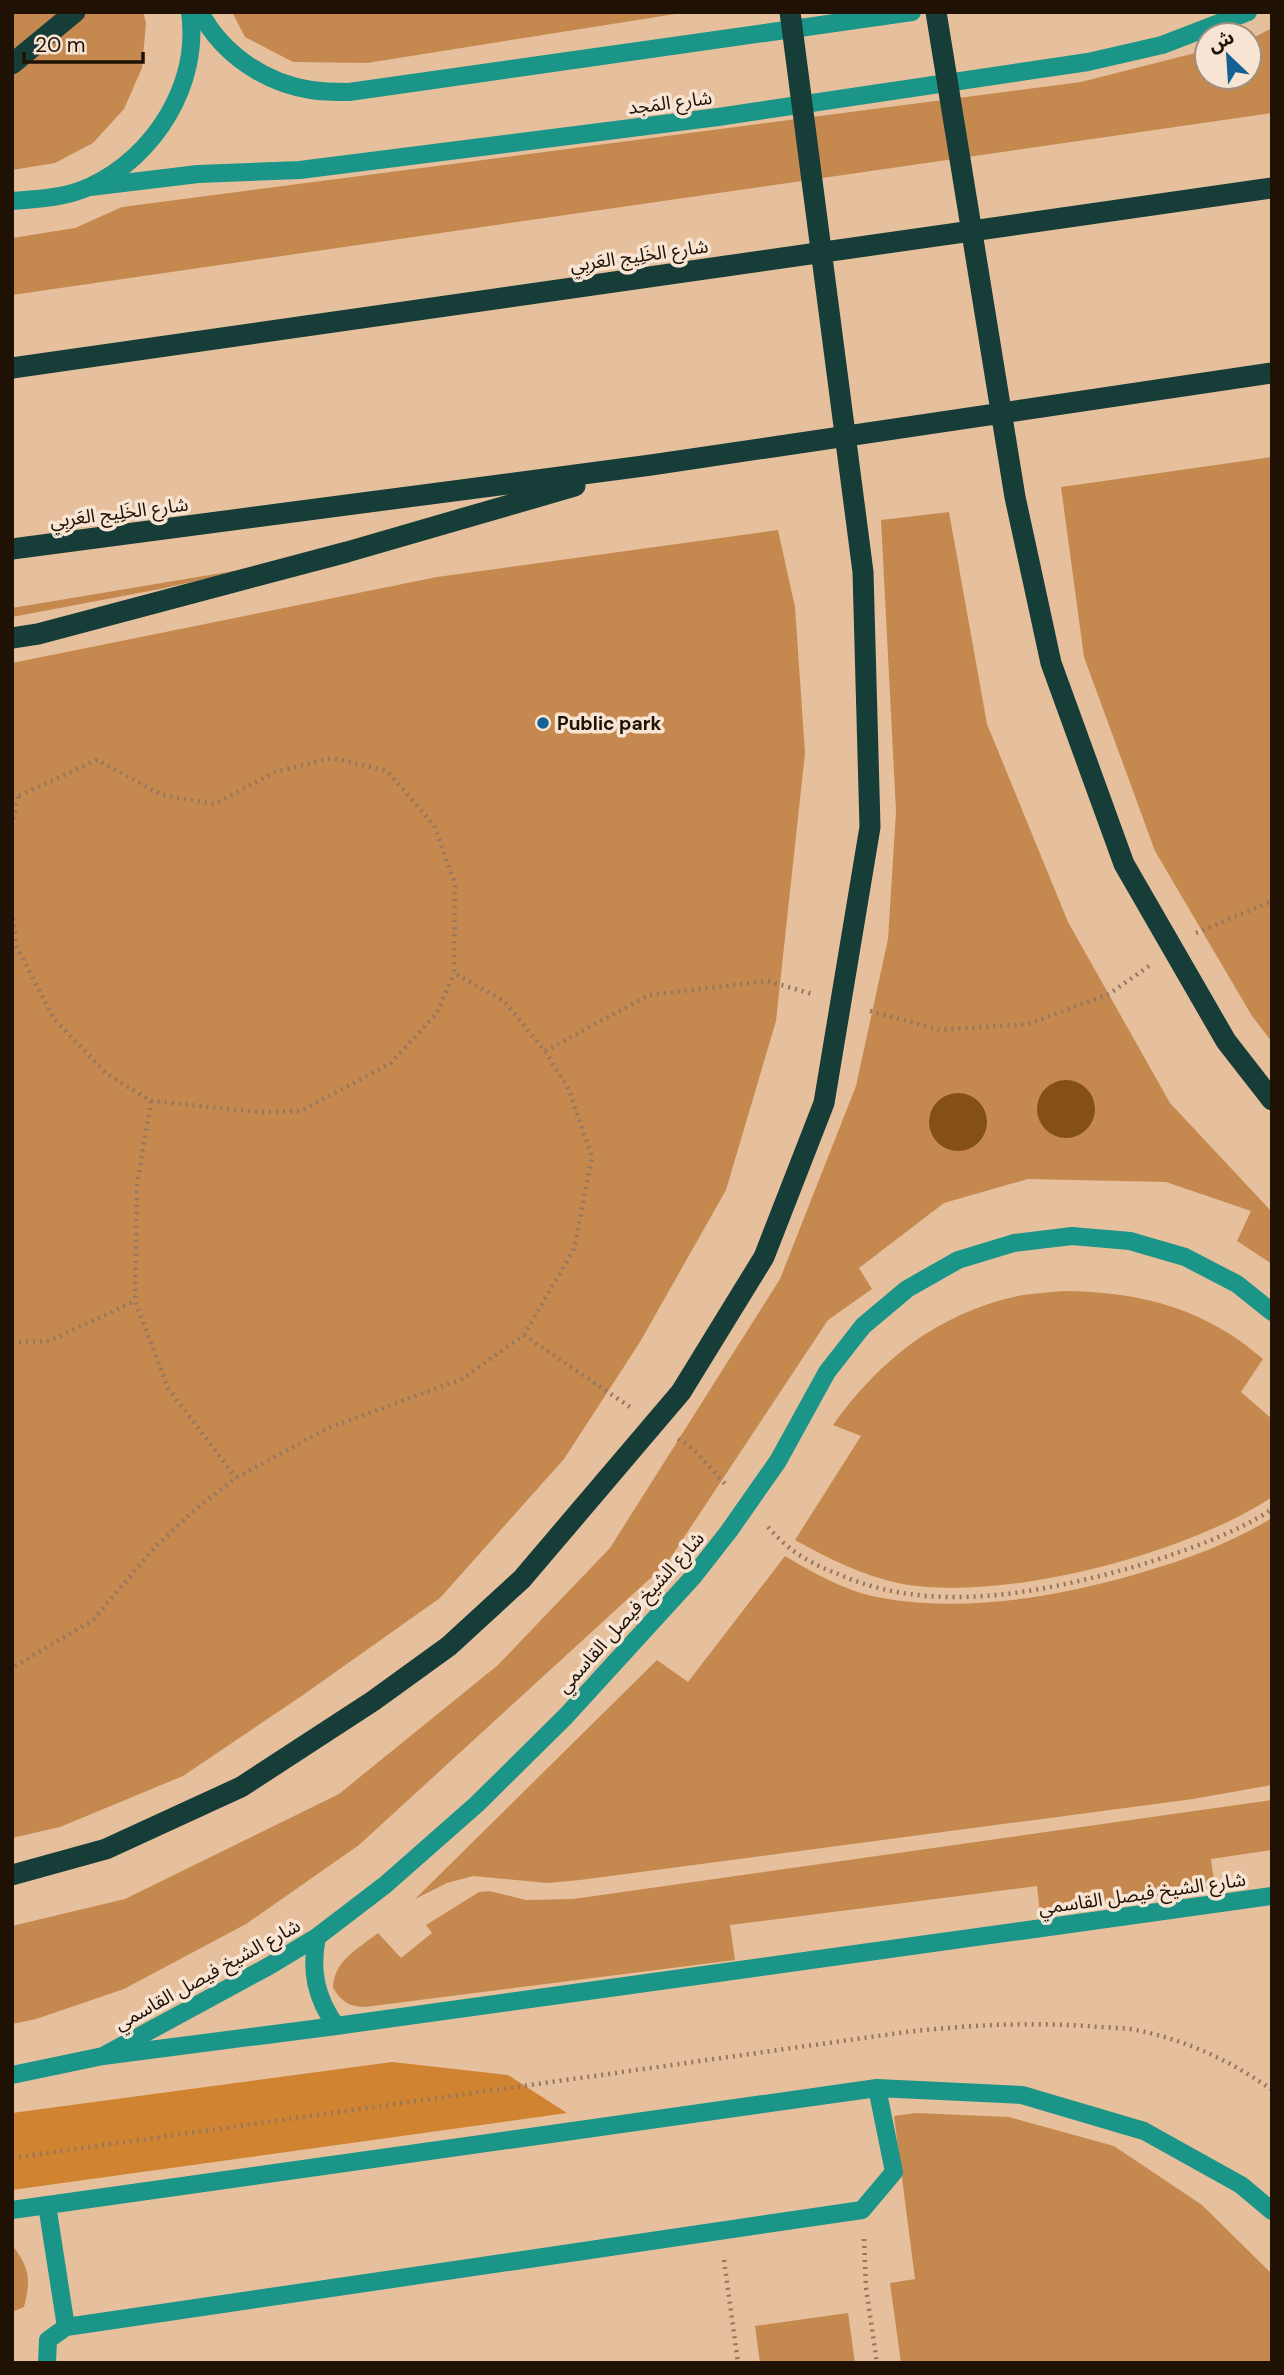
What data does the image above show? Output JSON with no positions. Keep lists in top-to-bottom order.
{
  "streets": {
    "highway": ["شارع الخَلِيج العَربِي"],
    "street": ["شارع المَجد", "شارع الشيخ فيصل القاسمي"]
  },
  "places": ["Public park"],
  "scale_bar": "20 m",
  "north": "top left"
}
